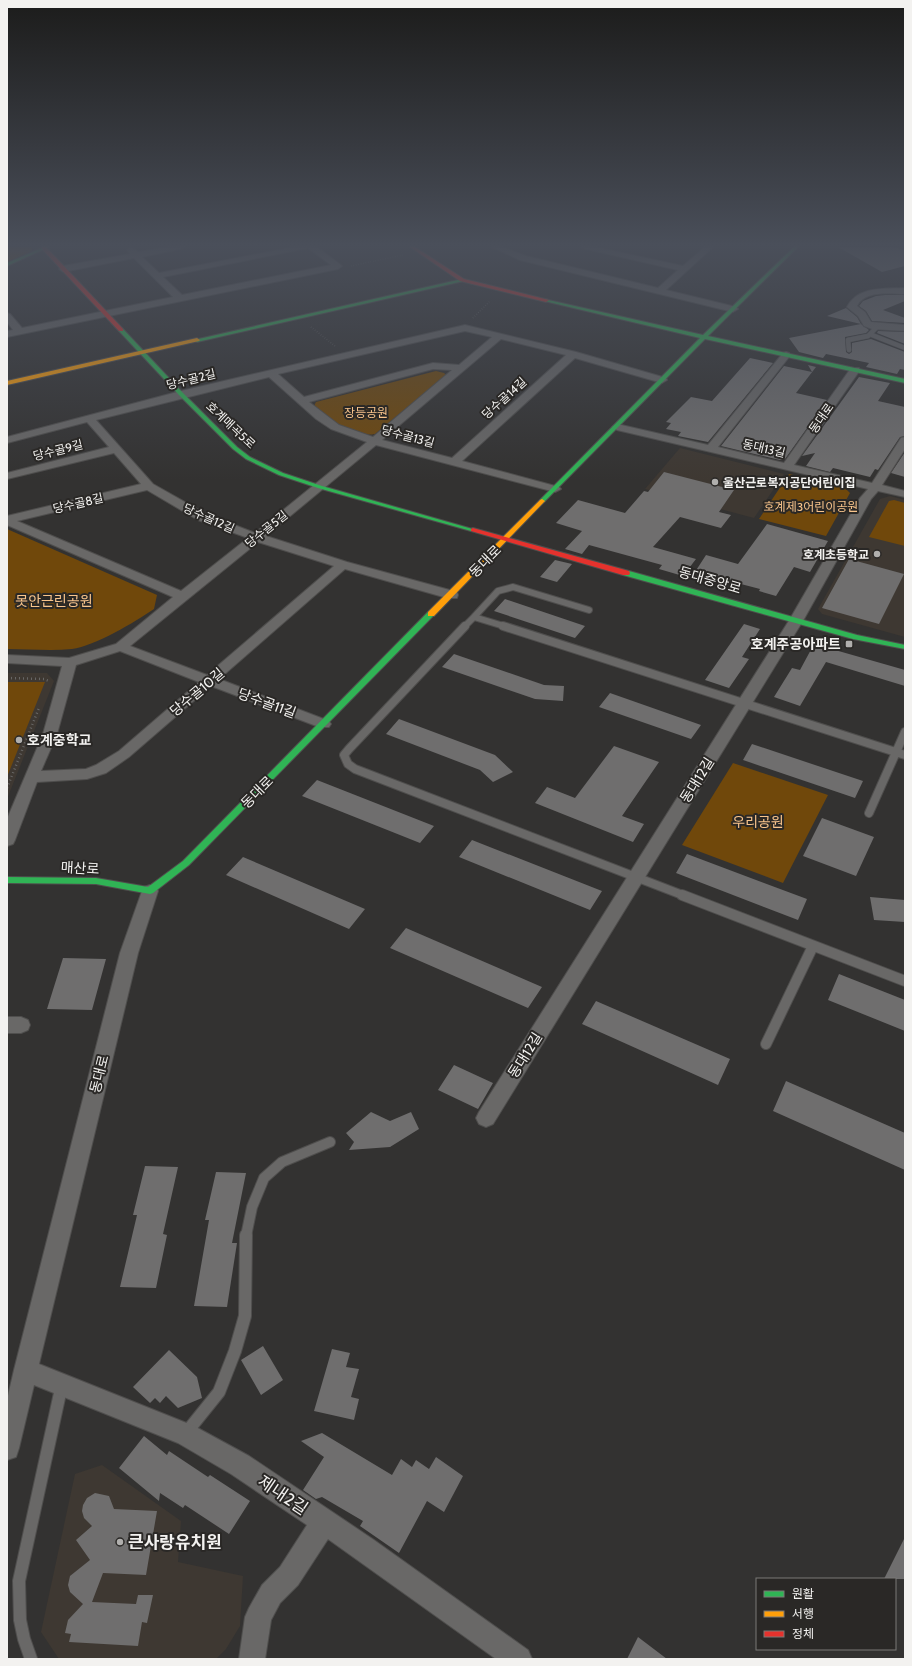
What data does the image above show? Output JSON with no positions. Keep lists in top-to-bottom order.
{
  "streets": {
    "street": [
      "당수골2길",
      "당수골14길",
      "동대로",
      "호계매곡5로",
      "당수골13길",
      "동대13길",
      "당수골9길",
      "당수골8길",
      "당수골12길",
      "당수골5길",
      "동대중앙로",
      "당수골10길",
      "당수골11길",
      "동대12길",
      "매산로",
      "제내2길"
    ]
  },
  "crossings": [
    ["당수골2길", "당수골14길"],
    ["당수골2길", "동대로"],
    ["당수골2길", "호계매곡5로"],
    ["당수골2길", "당수골13길"],
    ["당수골2길", "당수골12길"],
    ["당수골2길", "당수골5길"],
    ["당수골14길", "당수골13길"],
    ["동대로", "호계매곡5로"],
    ["동대로", "당수골13길"],
    ["동대로", "동대13길"],
    ["동대로", "당수골12길"],
    ["동대로", "동대중앙로"],
    ["동대로", "당수골11길"],
    ["동대로", "매산로"],
    ["동대로", "제내2길"],
    ["호계매곡5로", "당수골5길"],
    ["호계매곡5로", "동대중앙로"],
    ["당수골13길", "당수골5길"],
    ["동대13길", "동대12길"],
    ["당수골9길", "당수골12길"],
    ["당수골8길", "당수골12길"],
    ["당수골12길", "당수골5길"],
    ["당수골12길", "당수골10길"],
    ["당수골5길", "당수골11길"],
    ["동대중앙로", "동대12길"],
    ["당수골10길", "당수골11길"]
  ],
  "parks": [
    "장등공원",
    "호계제3어린이공원",
    "못안근린공원",
    "우리공원"
  ],
  "places": {
    "other": [
      "울산근로복지공단어린이집",
      "호계초등학교",
      "호계중학교",
      "큰사랑유치원"
    ],
    "transit": ["호계주공아파트"]
  },
  "legend": ["원활", "서행", "정체"]
}
